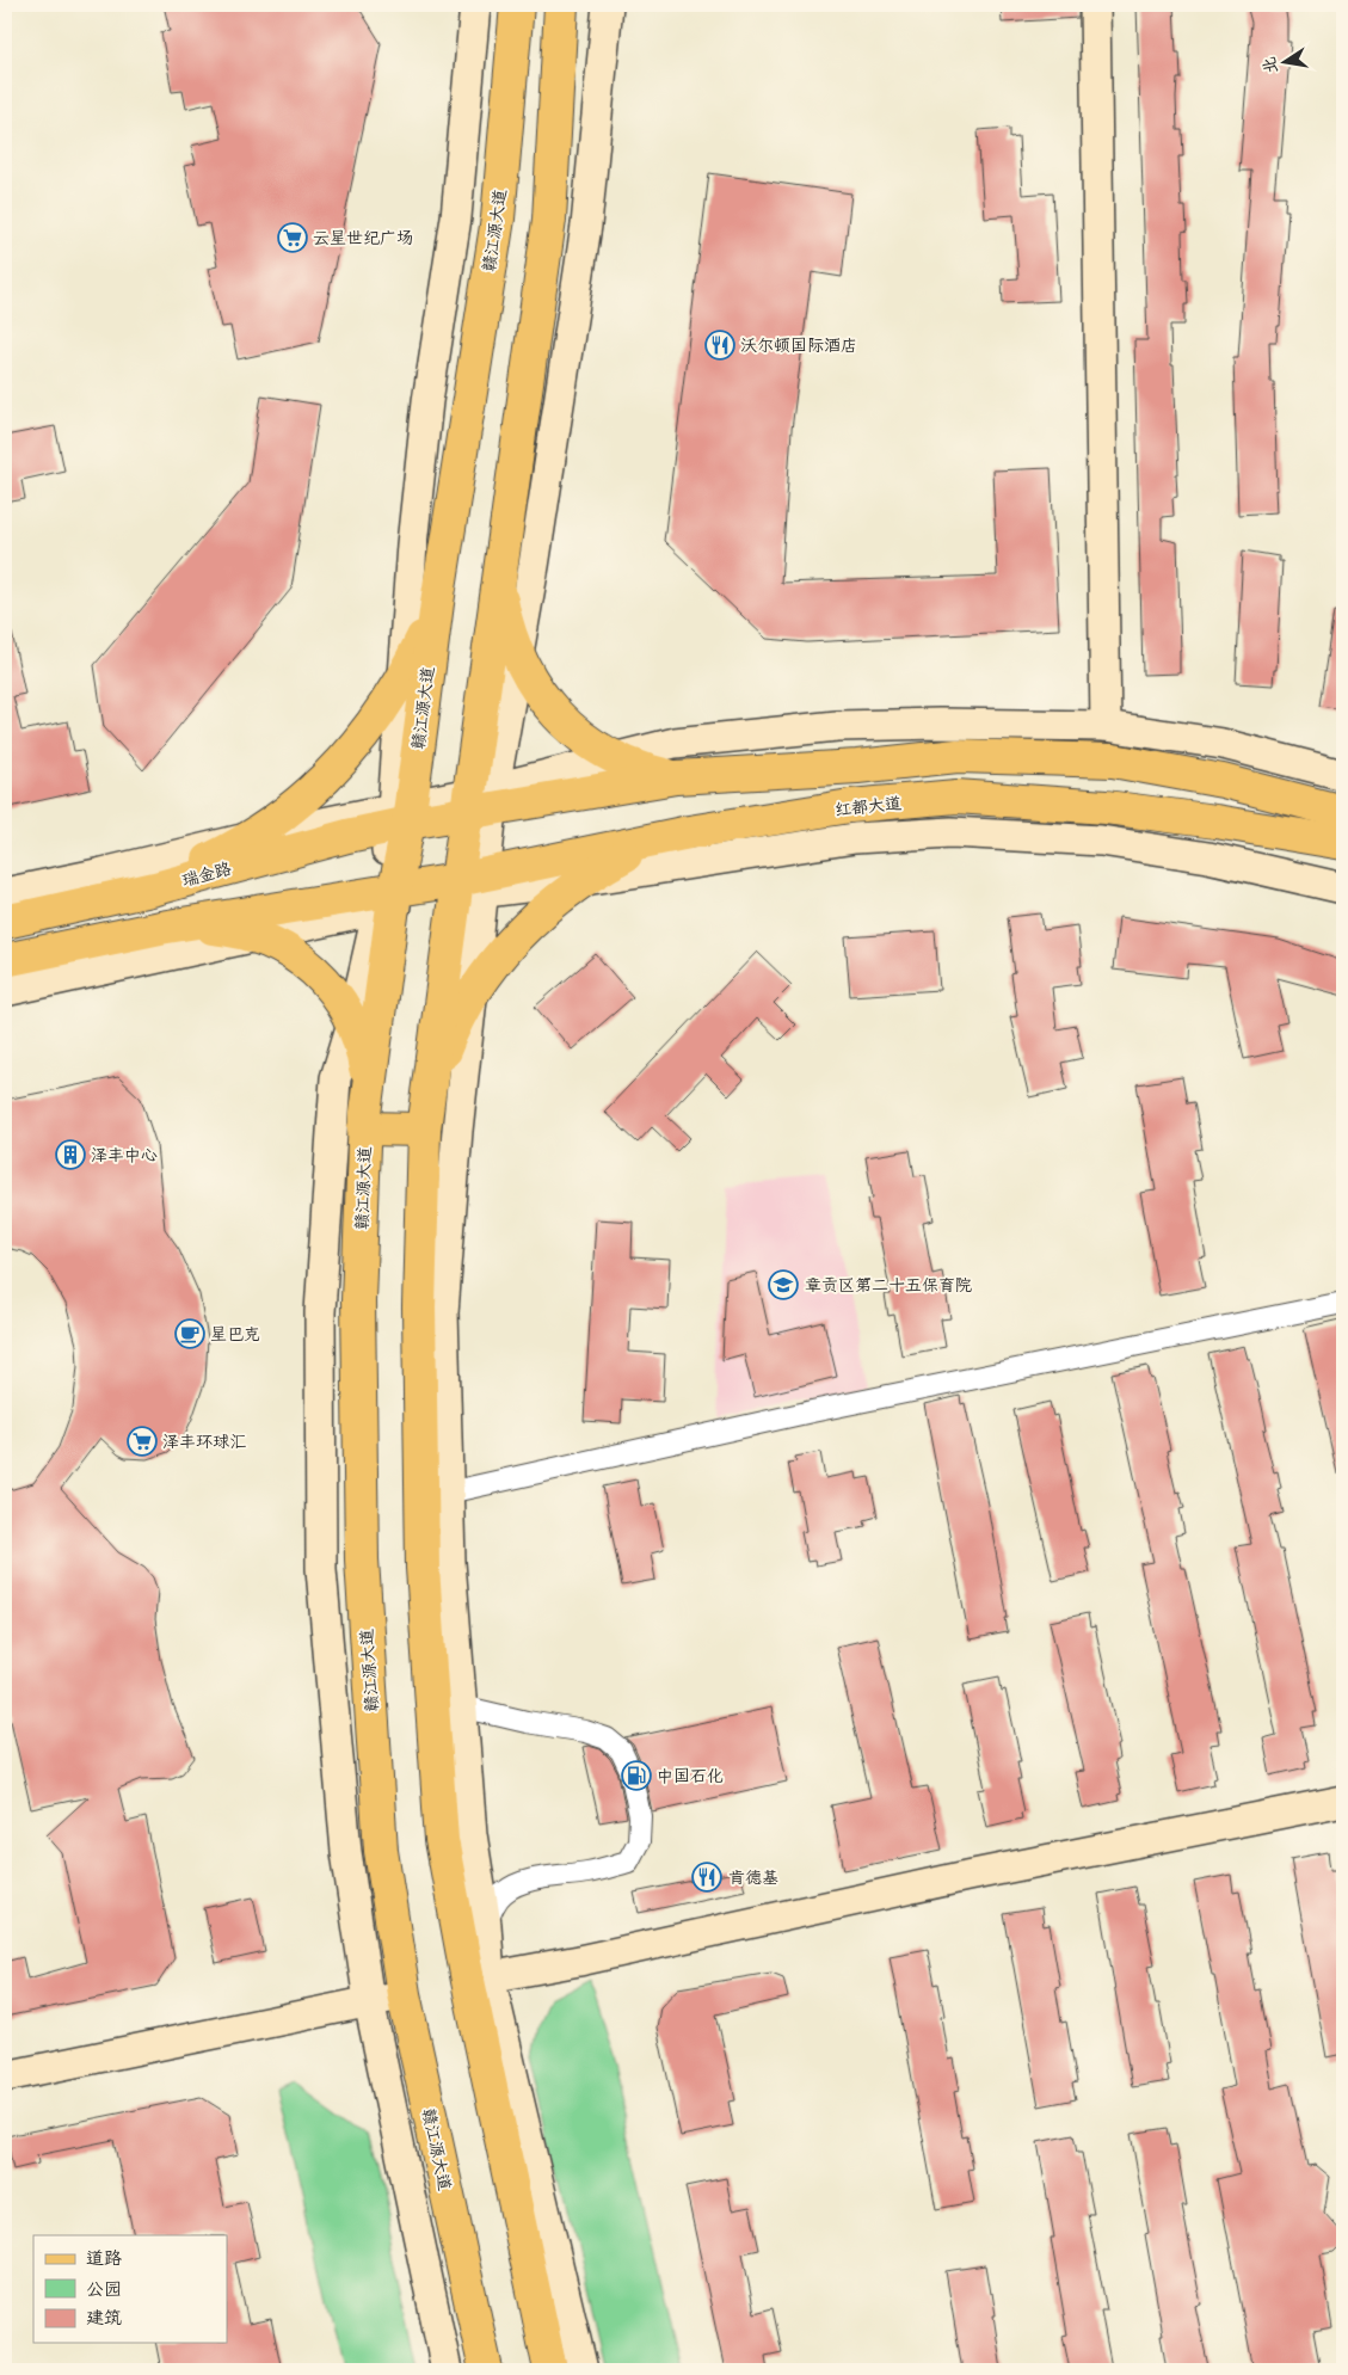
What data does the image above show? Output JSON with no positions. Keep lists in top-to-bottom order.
{
  "streets": {
    "main road": ["赣江源大道", "红都大道", "瑞金路"]
  },
  "crossings": [
    ["赣江源大道", "红都大道"],
    ["赣江源大道", "瑞金路"]
  ],
  "places": {
    "supermarket": ["云星世纪广场", "泽丰环球汇"],
    "restaurant": ["沃尔顿国际酒店", "肯德基"],
    "building": ["泽丰中心"],
    "school or university": ["章贡区第二十五保育院"],
    "cafe": ["星巴克"],
    "fuel station": ["中国石化"]
  },
  "legend": ["道路", "公园", "建筑"],
  "north": "left"
}
